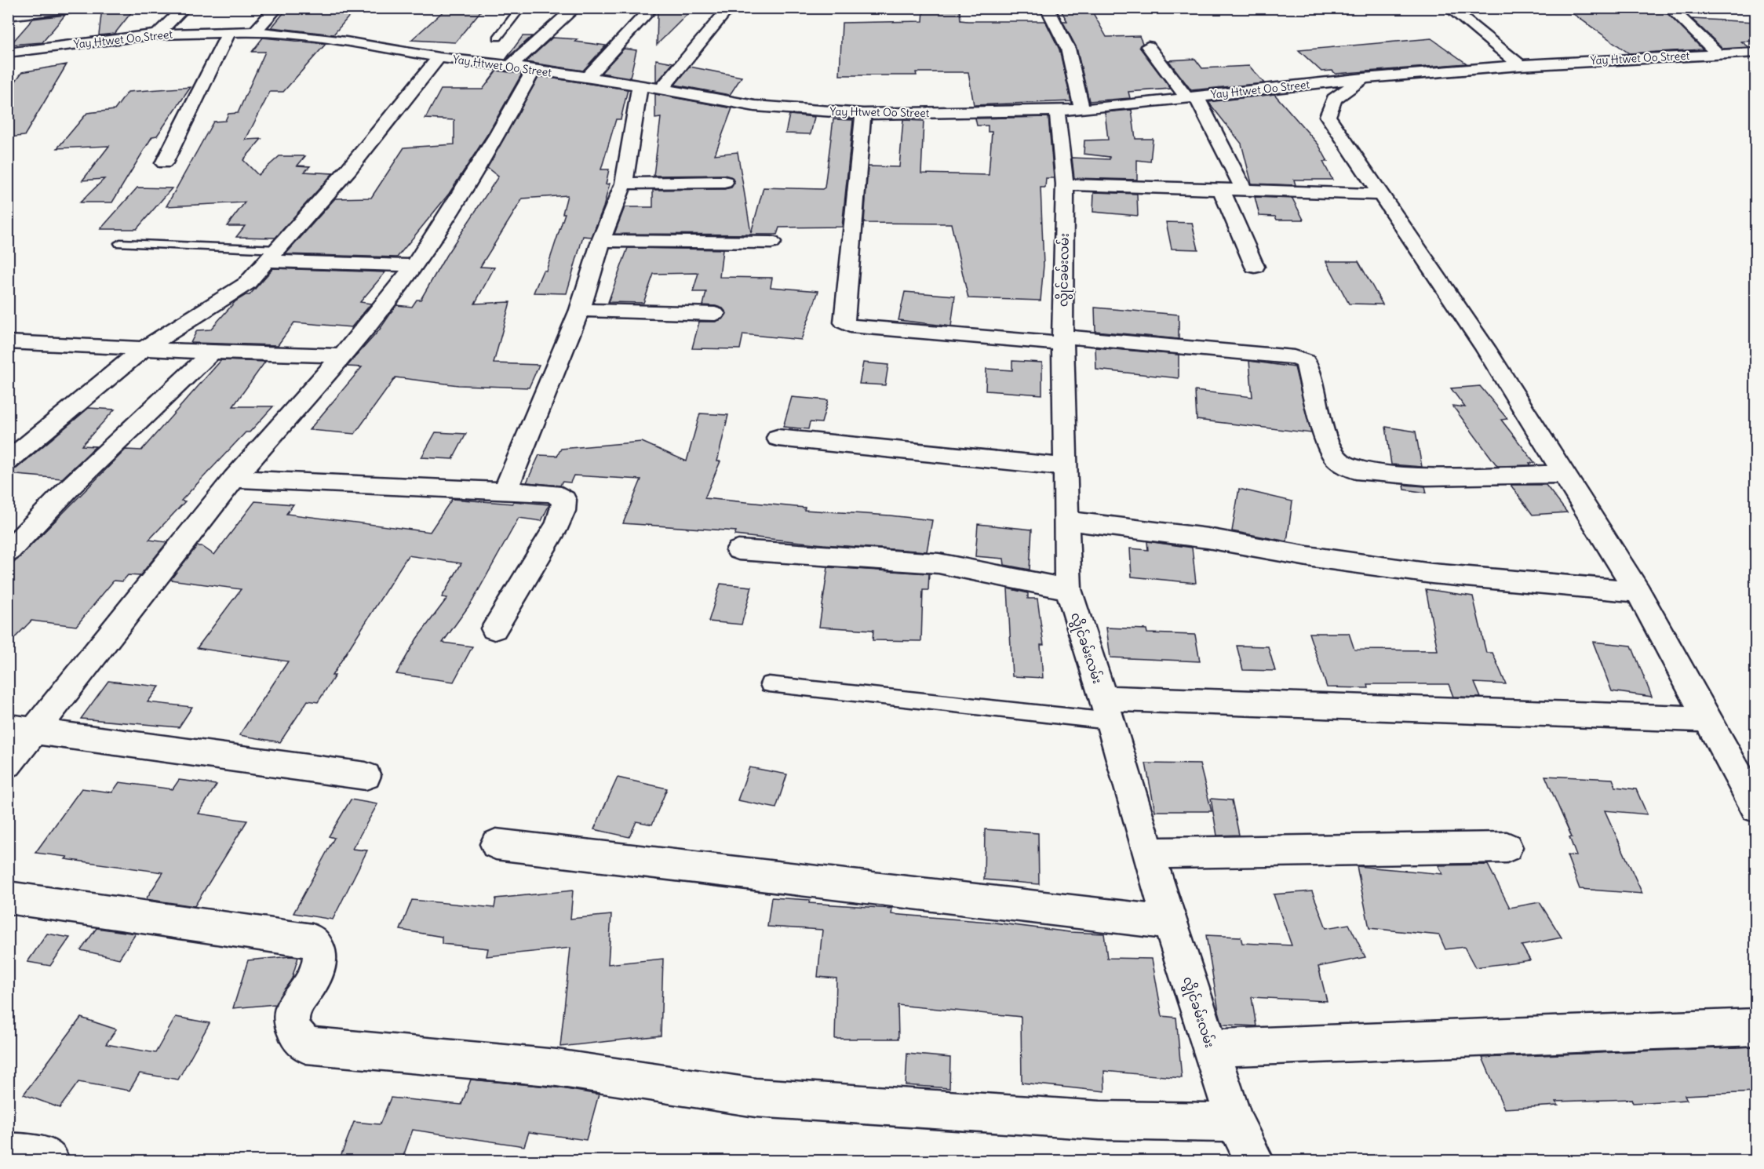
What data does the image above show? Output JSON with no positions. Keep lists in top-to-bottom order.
{
  "streets": {
    "street": ["Yay Htwet Oo Street", "လွိုင်ခမ်းလမ်း"]
  },
  "crossings": [
    ["Yay Htwet Oo Street", "လွိုင်ခမ်းလမ်း"]
  ]
}
